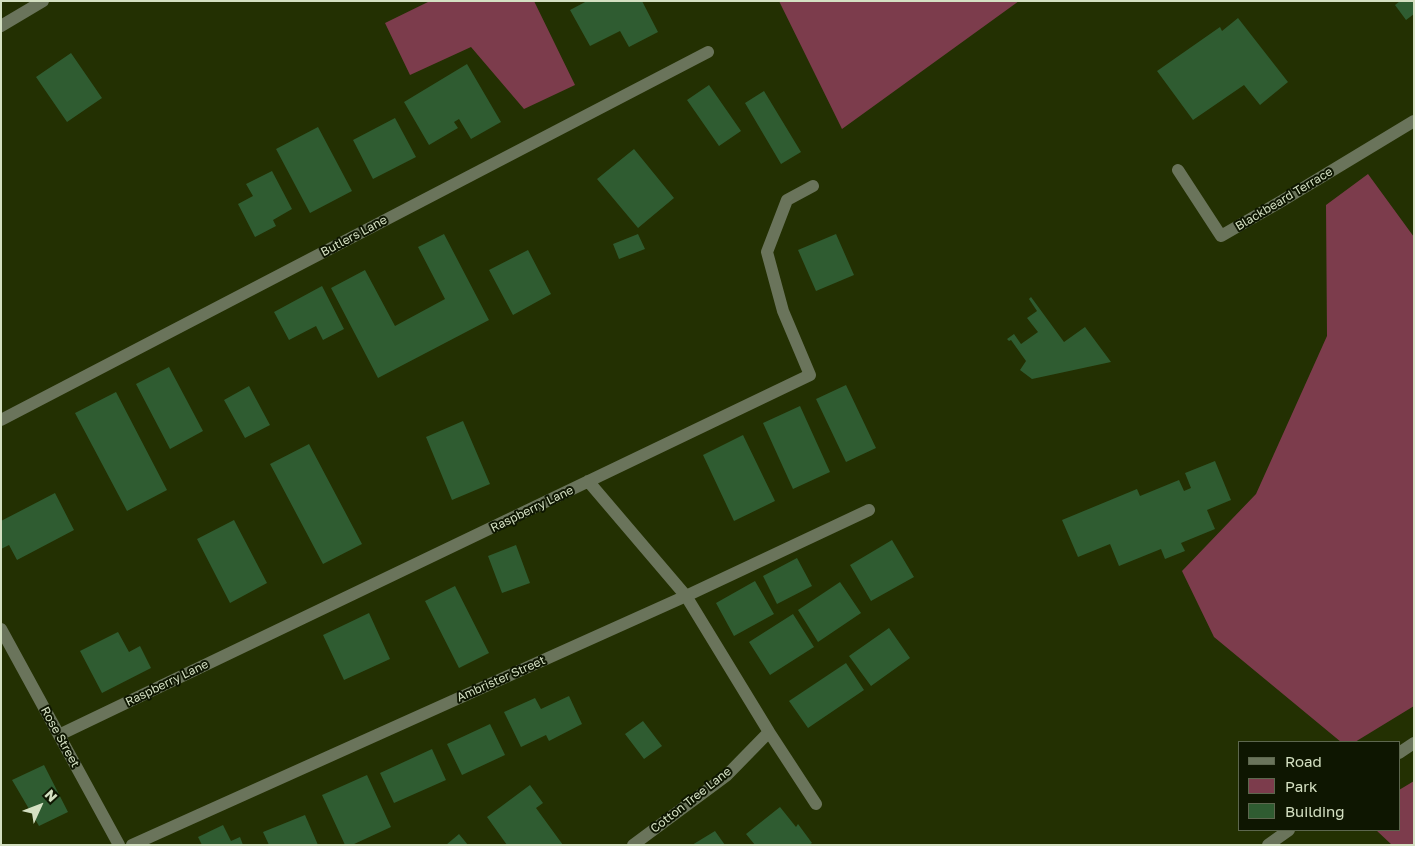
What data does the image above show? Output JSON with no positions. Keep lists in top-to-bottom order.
{
  "streets": {
    "street": [
      "Blackbeard Terrace",
      "Butlers Lane",
      "Raspberry Lane",
      "Ambrister Street",
      "Rose Street",
      "Cotton Tree Lane"
    ]
  },
  "crossings": [
    ["Raspberry Lane", "Rose Street"]
  ],
  "legend": ["Road", "Park", "Building"],
  "north": "top right"
}
